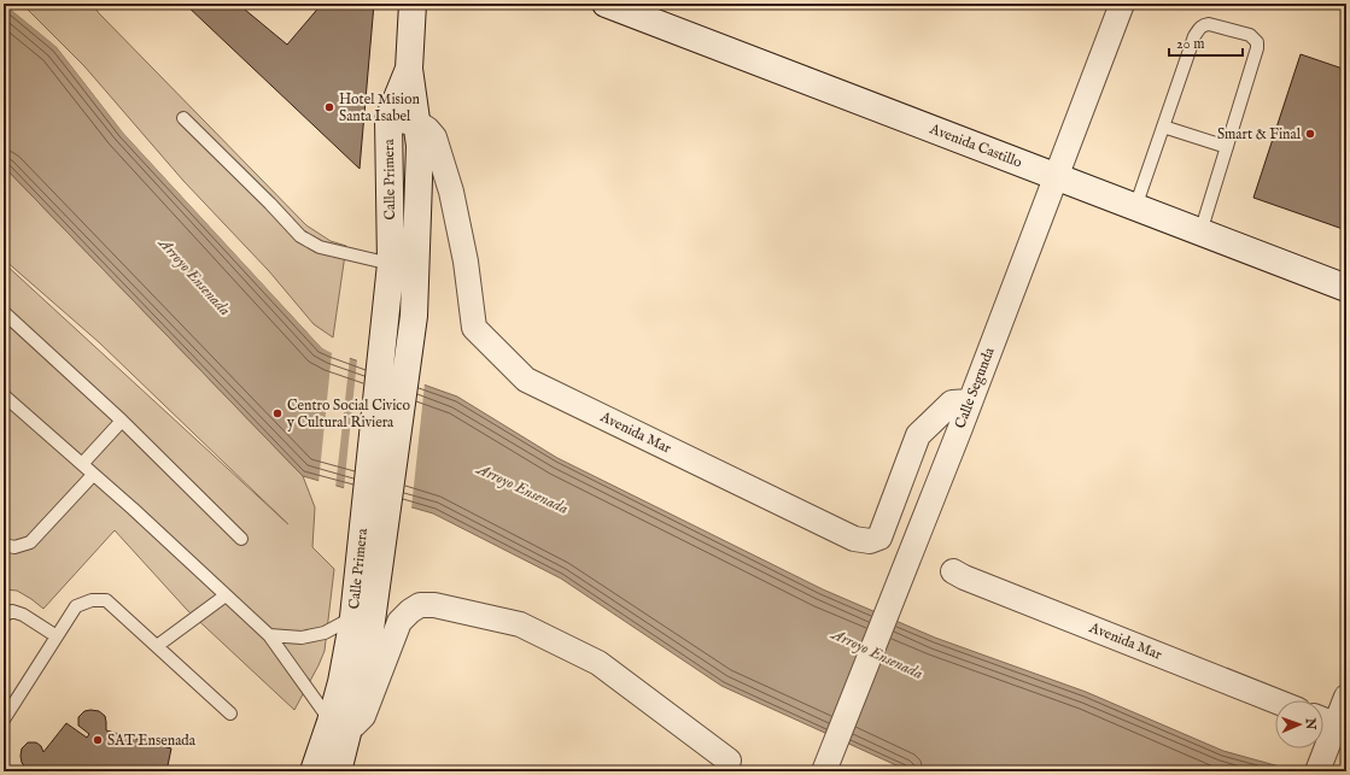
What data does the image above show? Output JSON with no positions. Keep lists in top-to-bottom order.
{
  "streets": {
    "main road": ["Avenida Castillo", "Calle Primera"],
    "street": ["Calle Segunda", "Avenida Mar"]
  },
  "crossings": [
    ["Avenida Castillo", "Calle Segunda"],
    ["Calle Primera", "Avenida Mar"],
    ["Calle Segunda", "Avenida Mar"]
  ],
  "water": ["Arroyo Ensenada"],
  "places": [
    "Hotel Mision Santa Isabel",
    "Smart & Final",
    "Centro Social Civico y Cultural Riviera",
    "SAT Ensenada"
  ],
  "scale_bar": "20 m",
  "north": "right"
}
